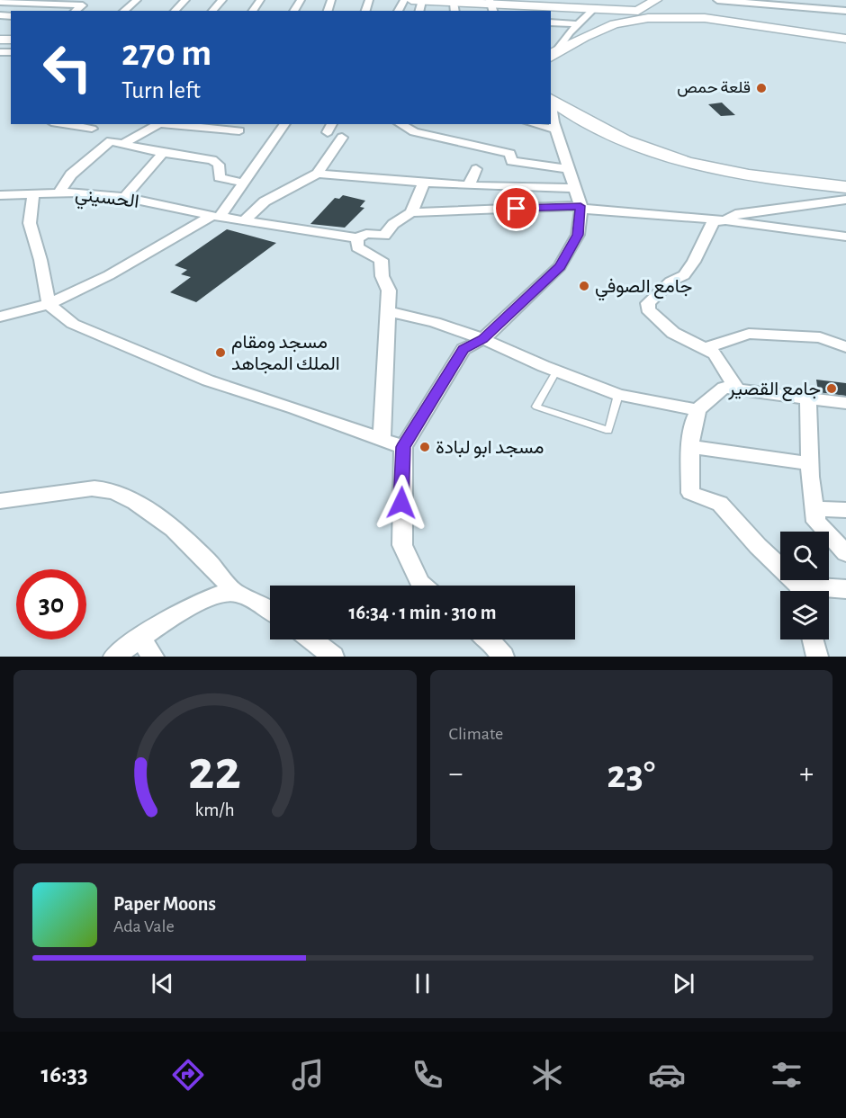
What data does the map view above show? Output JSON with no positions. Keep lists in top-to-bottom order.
{
  "streets": {
    "street": ["الحسيني"]
  },
  "places": [
    "قلعة حمص",
    "جامع الصوفي",
    "مسجد ومقام الملك المجاهد",
    "جامع القصير",
    "مسجد ابو لبادة"
  ],
  "page": {
    "turn": ["270 m", "Turn left"],
    "limit": "30",
    "trip": "16:34 · 1 min · 310 m",
    "tile": "Climate",
    "heat": ["−", "23°", "+"],
    "song": ["Paper Moons", "Ada Vale"],
    "tabs": "16:33",
    "gauge": ["22", "km/h"]
  }
}
